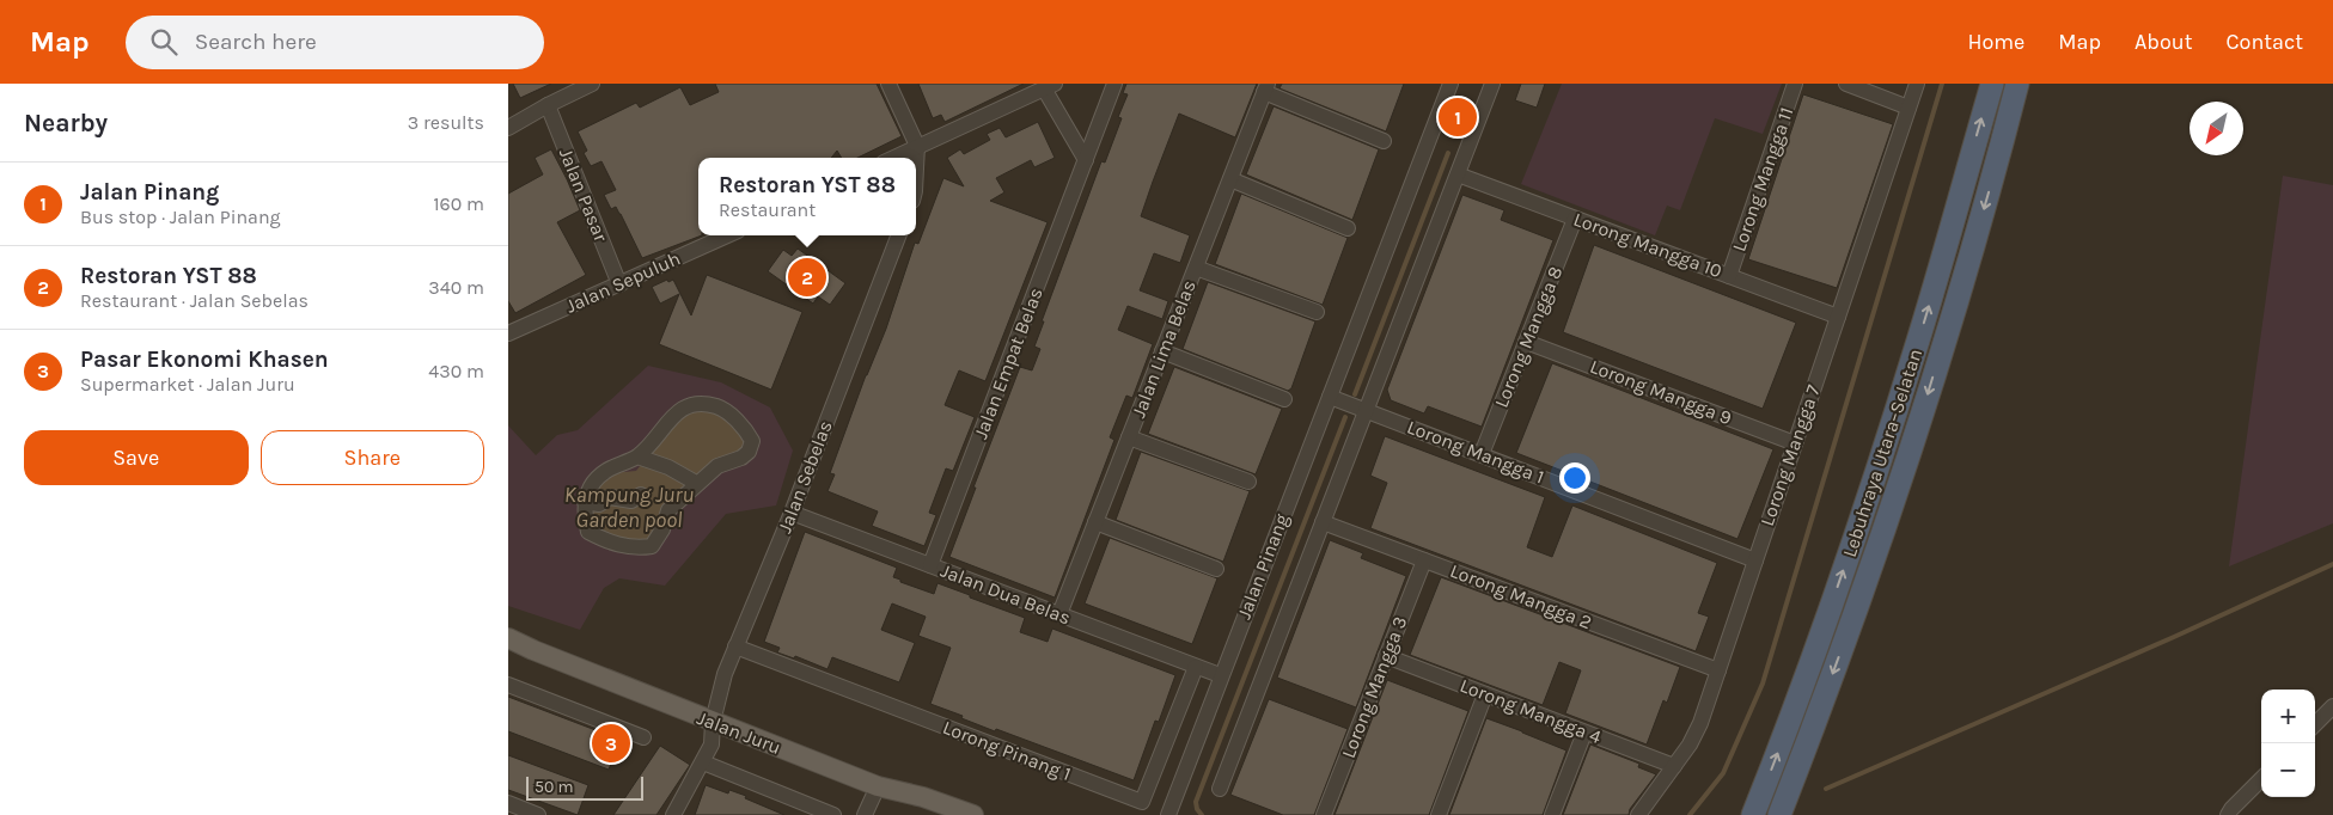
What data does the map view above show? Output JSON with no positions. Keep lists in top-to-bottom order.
{
  "streets": {
    "highway": ["Lebuhraya Utara–Selatan"],
    "main road": ["Jalan Juru"],
    "street": [
      "Lorong Mangga 11",
      "Jalan Pasar",
      "Lorong Mangga 10",
      "Jalan Sepuluh",
      "Lorong Mangga 8",
      "Jalan Lima Belas",
      "Jalan Empat Belas",
      "Lorong Mangga 9",
      "Lorong Mangga 1",
      "Lorong Mangga 7",
      "Jalan Sebelas",
      "Jalan Pinang",
      "Jalan Dua Belas",
      "Lorong Mangga 2",
      "Lorong Mangga 3",
      "Lorong Mangga 4",
      "Lorong Pinang 1"
    ]
  },
  "crossings": [
    ["Lorong Mangga 11", "Lorong Mangga 10"],
    ["Jalan Pasar", "Jalan Sepuluh"],
    ["Lorong Mangga 10", "Lorong Mangga 8"],
    ["Lorong Mangga 10", "Lorong Mangga 7"],
    ["Lorong Mangga 10", "Jalan Pinang"],
    ["Lorong Mangga 8", "Lorong Mangga 9"],
    ["Lorong Mangga 8", "Lorong Mangga 1"],
    ["Jalan Lima Belas", "Jalan Dua Belas"],
    ["Jalan Empat Belas", "Jalan Dua Belas"],
    ["Lorong Mangga 9", "Lorong Mangga 7"],
    ["Lorong Mangga 1", "Lorong Mangga 7"],
    ["Lorong Mangga 1", "Jalan Pinang"],
    ["Lorong Mangga 7", "Lorong Mangga 2"],
    ["Lorong Mangga 7", "Lorong Mangga 4"],
    ["Jalan Sebelas", "Jalan Dua Belas"],
    ["Jalan Sebelas", "Jalan Juru"],
    ["Jalan Sebelas", "Lorong Pinang 1"],
    ["Jalan Pinang", "Jalan Dua Belas"],
    ["Jalan Pinang", "Lorong Mangga 2"],
    ["Jalan Dua Belas", "Lorong Pinang 1"],
    ["Lorong Mangga 2", "Lorong Mangga 3"],
    ["Lorong Mangga 3", "Lorong Mangga 4"]
  ],
  "water": ["Kampung Juru Garden pool"],
  "scale_bar": "50 m",
  "north": "bottom left",
  "page": {
    "header": "Map",
    "search": "Search here",
    "nav": [
      "Home",
      "Map",
      "About",
      "Contact"
    ],
    "heading": ["Nearby", "3 results"],
    "pins": ["1", "2", "3"],
    "popup": ["Restoran YST 88", "Restaurant"],
    "list": [
      {
        "mark": "1",
        "name": "Jalan Pinang",
        "note": "Bus stop · Jalan Pinang",
        "value": "160 m"
      },
      {
        "mark": "2",
        "name": "Restoran YST 88",
        "note": "Restaurant · Jalan Sebelas",
        "value": "340 m"
      },
      {
        "mark": "3",
        "name": "Pasar Ekonomi Khasen",
        "note": "Supermarket · Jalan Juru",
        "value": "430 m"
      }
    ],
    "buttons": ["Save", "Share"],
    "map_buttons": ["+", "−"],
    "scale": "50 m"
  }
}
